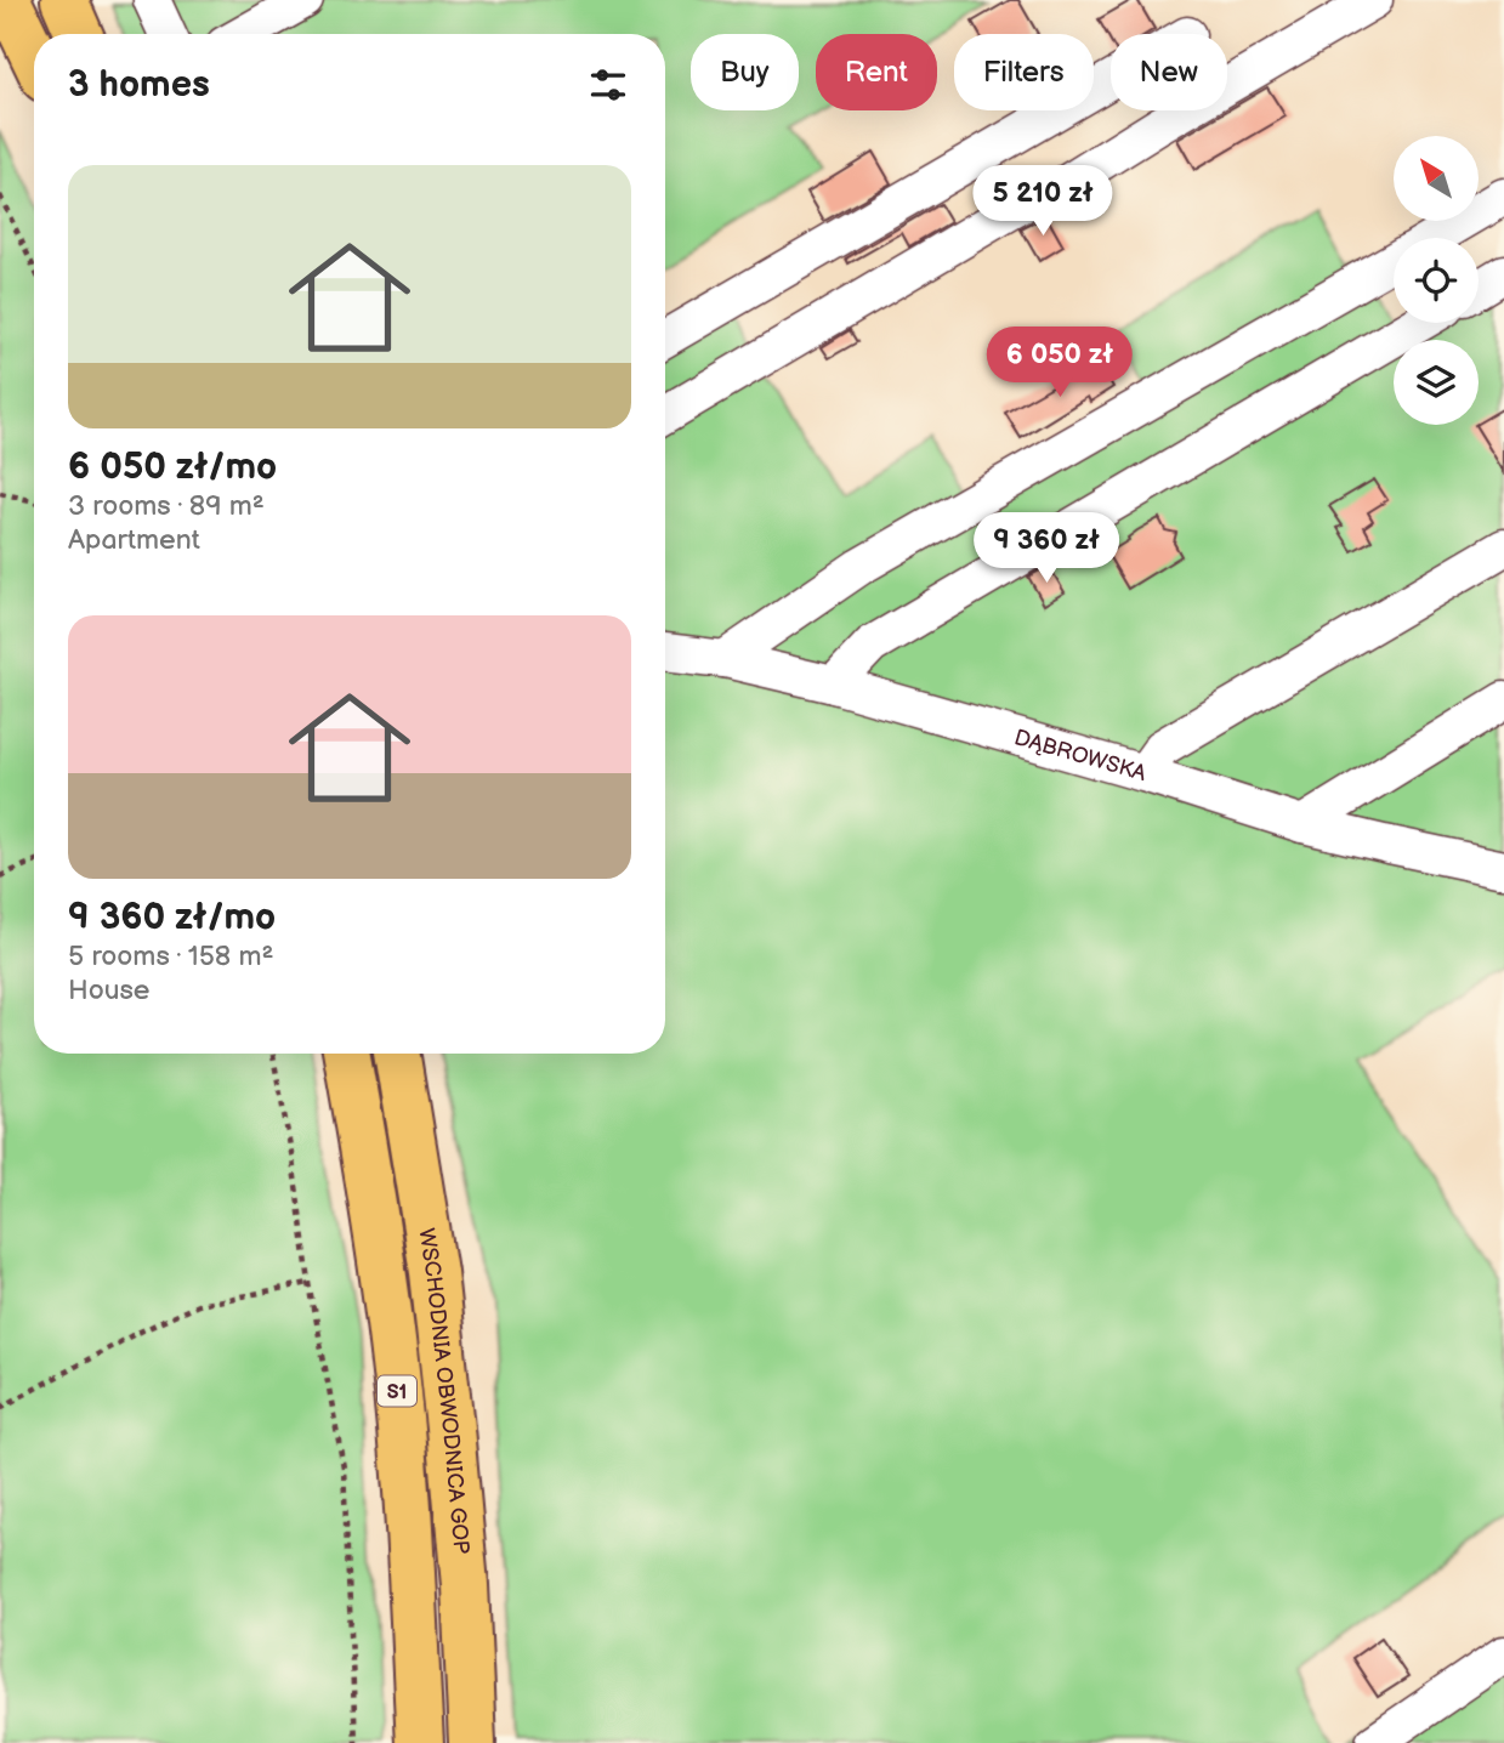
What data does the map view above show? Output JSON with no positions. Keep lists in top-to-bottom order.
{
  "streets": {
    "highway": ["S1", "WSCHODNIA OBWODNICA GOP"],
    "lane": ["DĄBROWSKA"]
  },
  "north": "top left",
  "page": {
    "chip": [
      "Buy",
      "Rent",
      "Filters",
      "New"
    ],
    "heading": "3 homes",
    "list": [
      {
        "name": "6 050 zł/mo",
        "note": "3 rooms · 89 m² · Apartment"
      },
      {
        "name": "9 360 zł/mo",
        "note": "5 rooms · 158 m² · House"
      }
    ],
    "price": ["5 210 zł", "6 050 zł", "9 360 zł"]
  }
}
